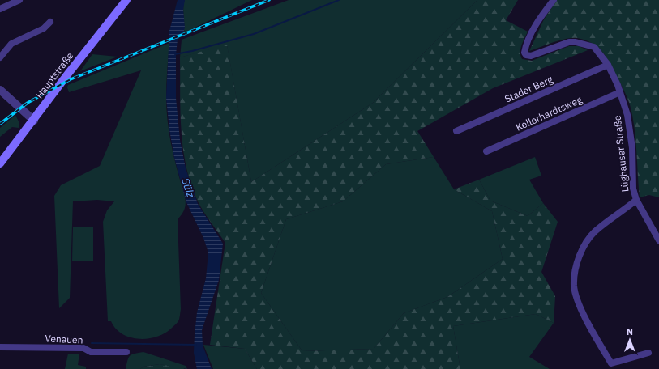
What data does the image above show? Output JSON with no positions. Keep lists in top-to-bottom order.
{
  "streets": {
    "main road": ["Hauptstraße"],
    "street": [
      "Stader Berg",
      "Kellerhardtsweg",
      "Lüghauser Straße",
      "Venauen"
    ]
  },
  "crossings": [
    ["Stader Berg", "Lüghauser Straße"],
    ["Kellerhardtsweg", "Lüghauser Straße"]
  ],
  "water": ["Sülz"],
  "north": "top"
}
